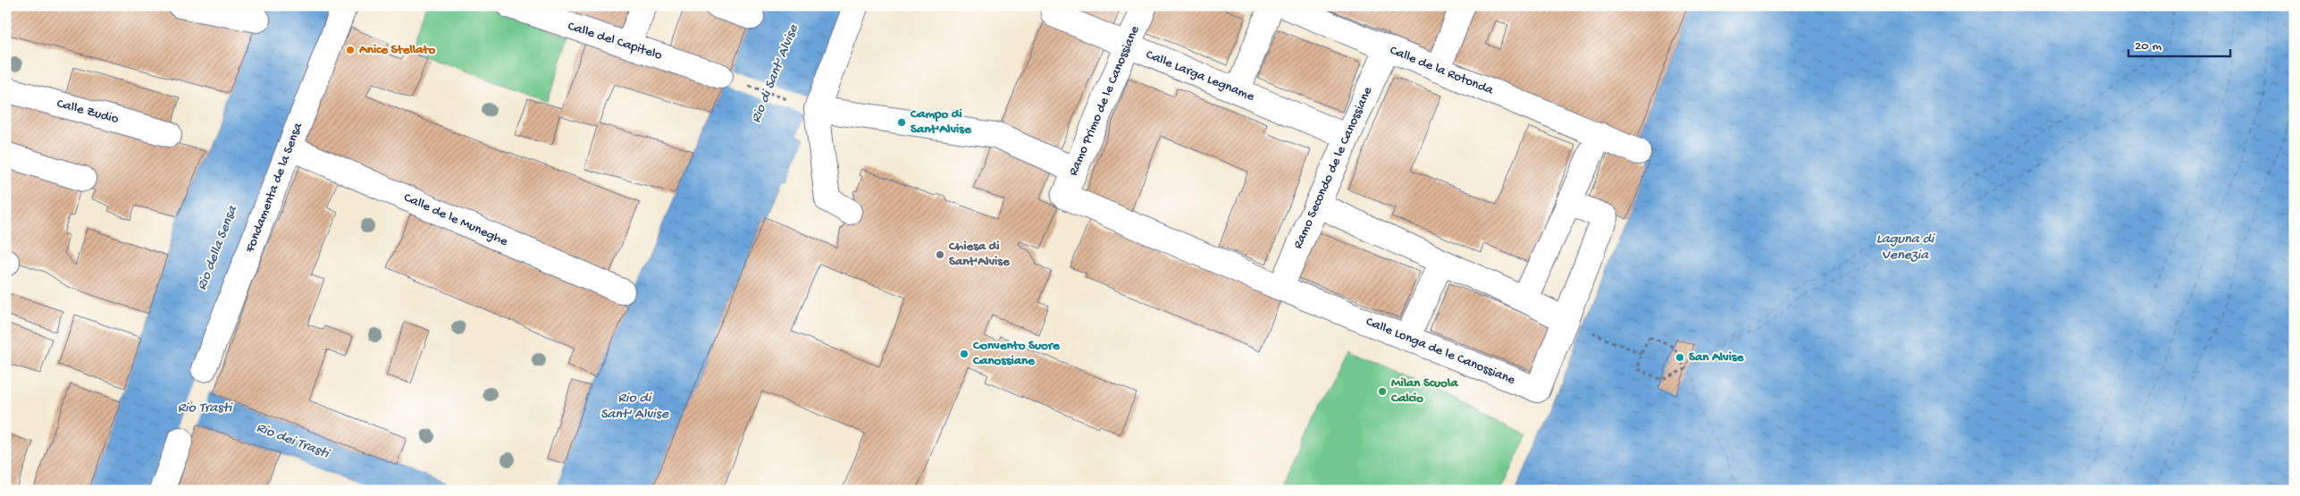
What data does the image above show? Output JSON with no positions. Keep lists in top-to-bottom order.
{
  "streets": {
    "street": [
      "Calle del Capitelo",
      "Calle de la Rotonda",
      "Calle Larga Legname",
      "Ramo Primo de le Canossiane",
      "Calle Zudio",
      "Ramo Secondo de le Canossiane",
      "Fondamenta de la Sensa",
      "Calle de le Muneghe",
      "Calle Longa de le Canossiane"
    ]
  },
  "crossings": [
    ["Calle de la Rotonda", "Ramo Secondo de le Canossiane"],
    ["Calle Larga Legname", "Ramo Primo de le Canossiane"],
    ["Calle Larga Legname", "Ramo Secondo de le Canossiane"],
    ["Ramo Primo de le Canossiane", "Calle Longa de le Canossiane"],
    ["Ramo Secondo de le Canossiane", "Calle Longa de le Canossiane"],
    ["Fondamenta de la Sensa", "Calle de le Muneghe"]
  ],
  "water": [
    "Rio di Sant' Alvise",
    "Laguna di Venezia",
    "Rio della Sensa",
    "Rio Trasti",
    "Rio dei Trasti"
  ],
  "places": [
    "Anice Stellato",
    "Campo di Sant'Alvise",
    "Chiesa di Sant'Alvise",
    "Convento Suore Canossiane",
    "San Alvise",
    "Milan Scuola Calcio"
  ],
  "scale_bar": "20 m"
}
